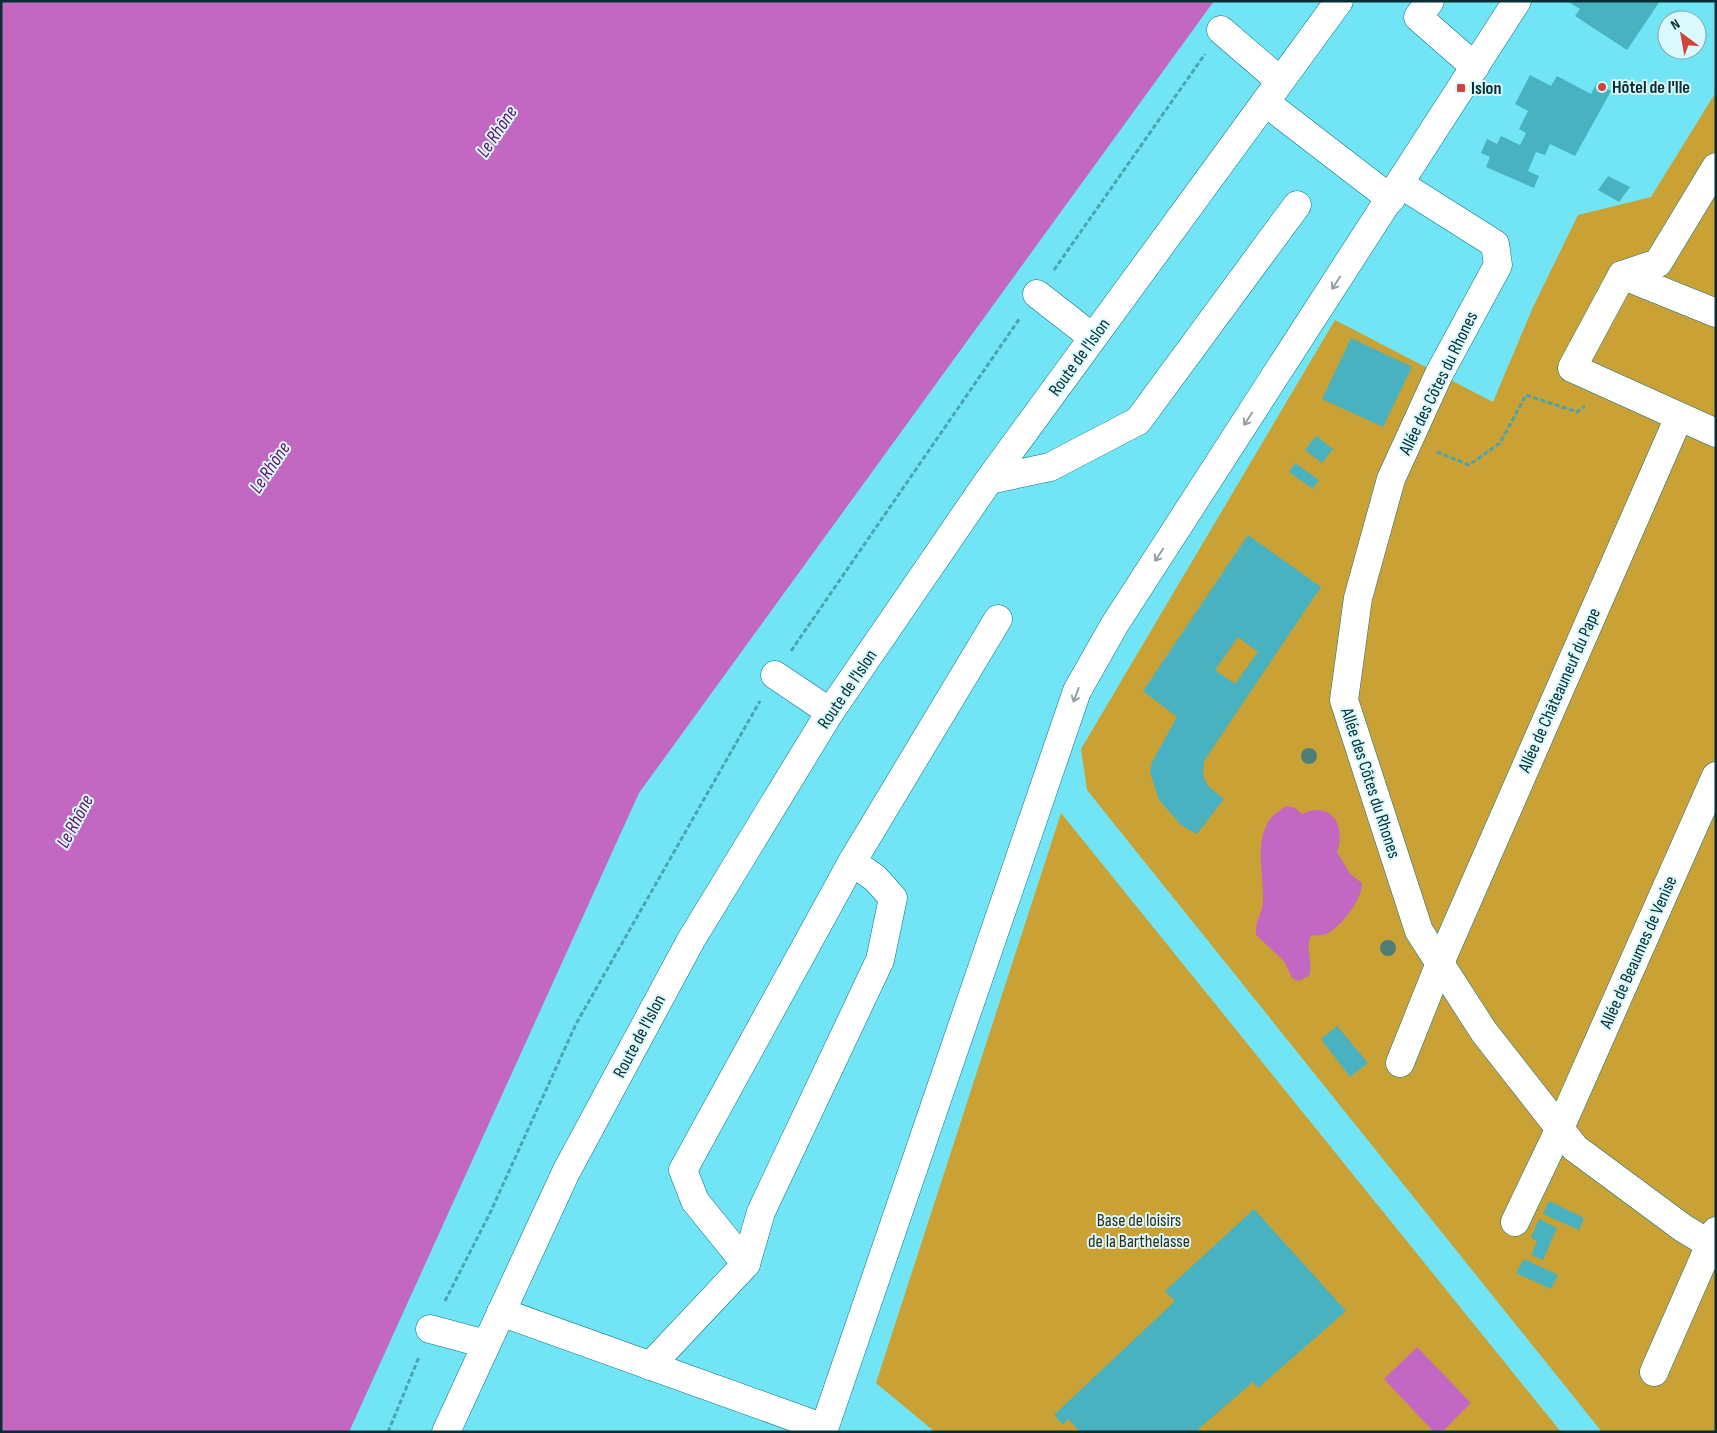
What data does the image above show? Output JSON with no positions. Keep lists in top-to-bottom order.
{
  "streets": {
    "street": [
      "Route de l'Islon",
      "Allée des Côtes du Rhones",
      "Allée de Châteauneuf du Pape",
      "Allée de Beaumes de Venise"
    ]
  },
  "crossings": [
    ["Route de l'Islon", "Allée des Côtes du Rhones"],
    ["Allée des Côtes du Rhones", "Allée de Châteauneuf du Pape"],
    ["Allée des Côtes du Rhones", "Allée de Beaumes de Venise"]
  ],
  "water": ["Le Rhône"],
  "parks": ["Base de loisirs de la Barthelasse"],
  "places": {
    "other": ["Hôtel de l'Ile"],
    "transit": ["Islon"]
  },
  "north": "top left"
}
